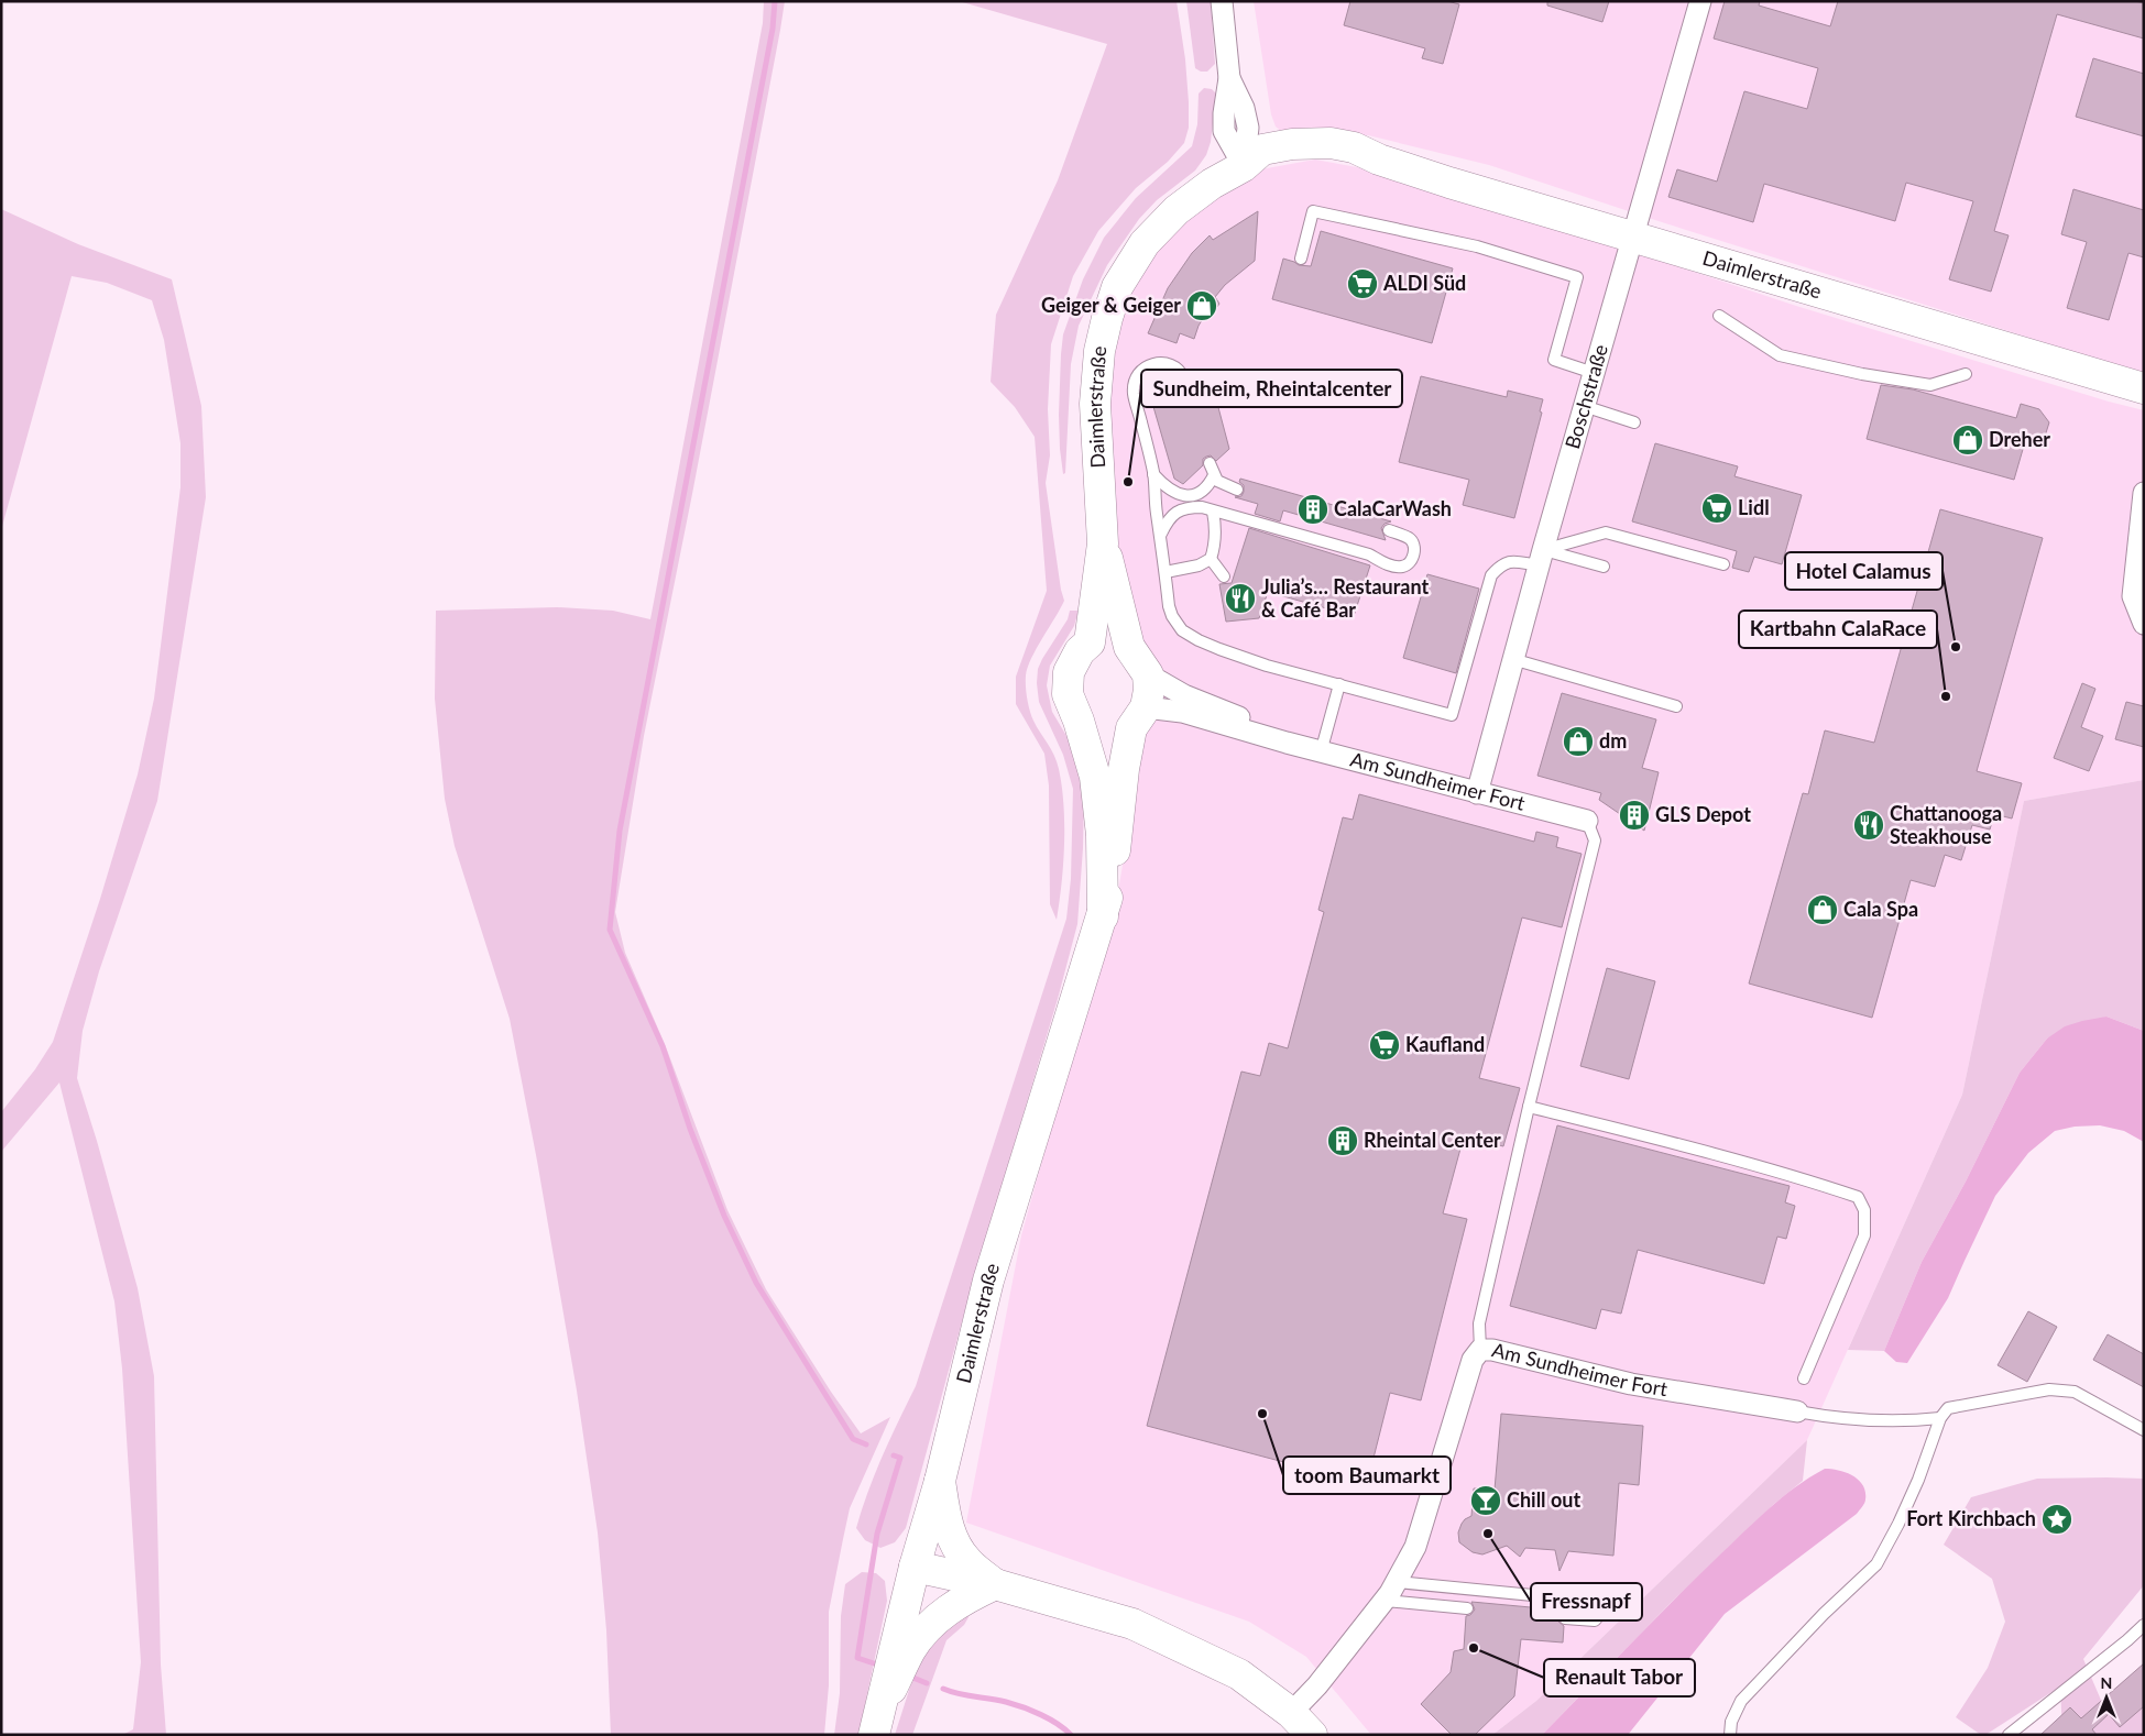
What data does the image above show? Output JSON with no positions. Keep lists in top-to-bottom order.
{
  "streets": {
    "main road": ["Daimlerstraße"],
    "street": ["Boschstraße", "Am Sundheimer Fort"]
  },
  "crossings": [
    ["Daimlerstraße", "Boschstraße"],
    ["Daimlerstraße", "Am Sundheimer Fort"],
    ["Boschstraße", "Am Sundheimer Fort"]
  ],
  "places": {
    "supermarket": ["ALDI Süd", "Lidl", "Kaufland"],
    "shop": [
      "Geiger & Geiger",
      "Dreher",
      "dm",
      "Cala Spa"
    ],
    "other": [
      "Sundheim, Rheintalcenter",
      "Hotel Calamus",
      "Kartbahn CalaRace",
      "toom Baumarkt",
      "Fressnapf",
      "Renault Tabor"
    ],
    "building": ["CalaCarWash", "GLS Depot", "Rheintal Center"],
    "restaurant": ["Julia’s… Restaurant & Café Bar", "Chattanooga Steakhouse"],
    "bar": ["Chill out"],
    "place": ["Fort Kirchbach"]
  },
  "north": "top"
}
